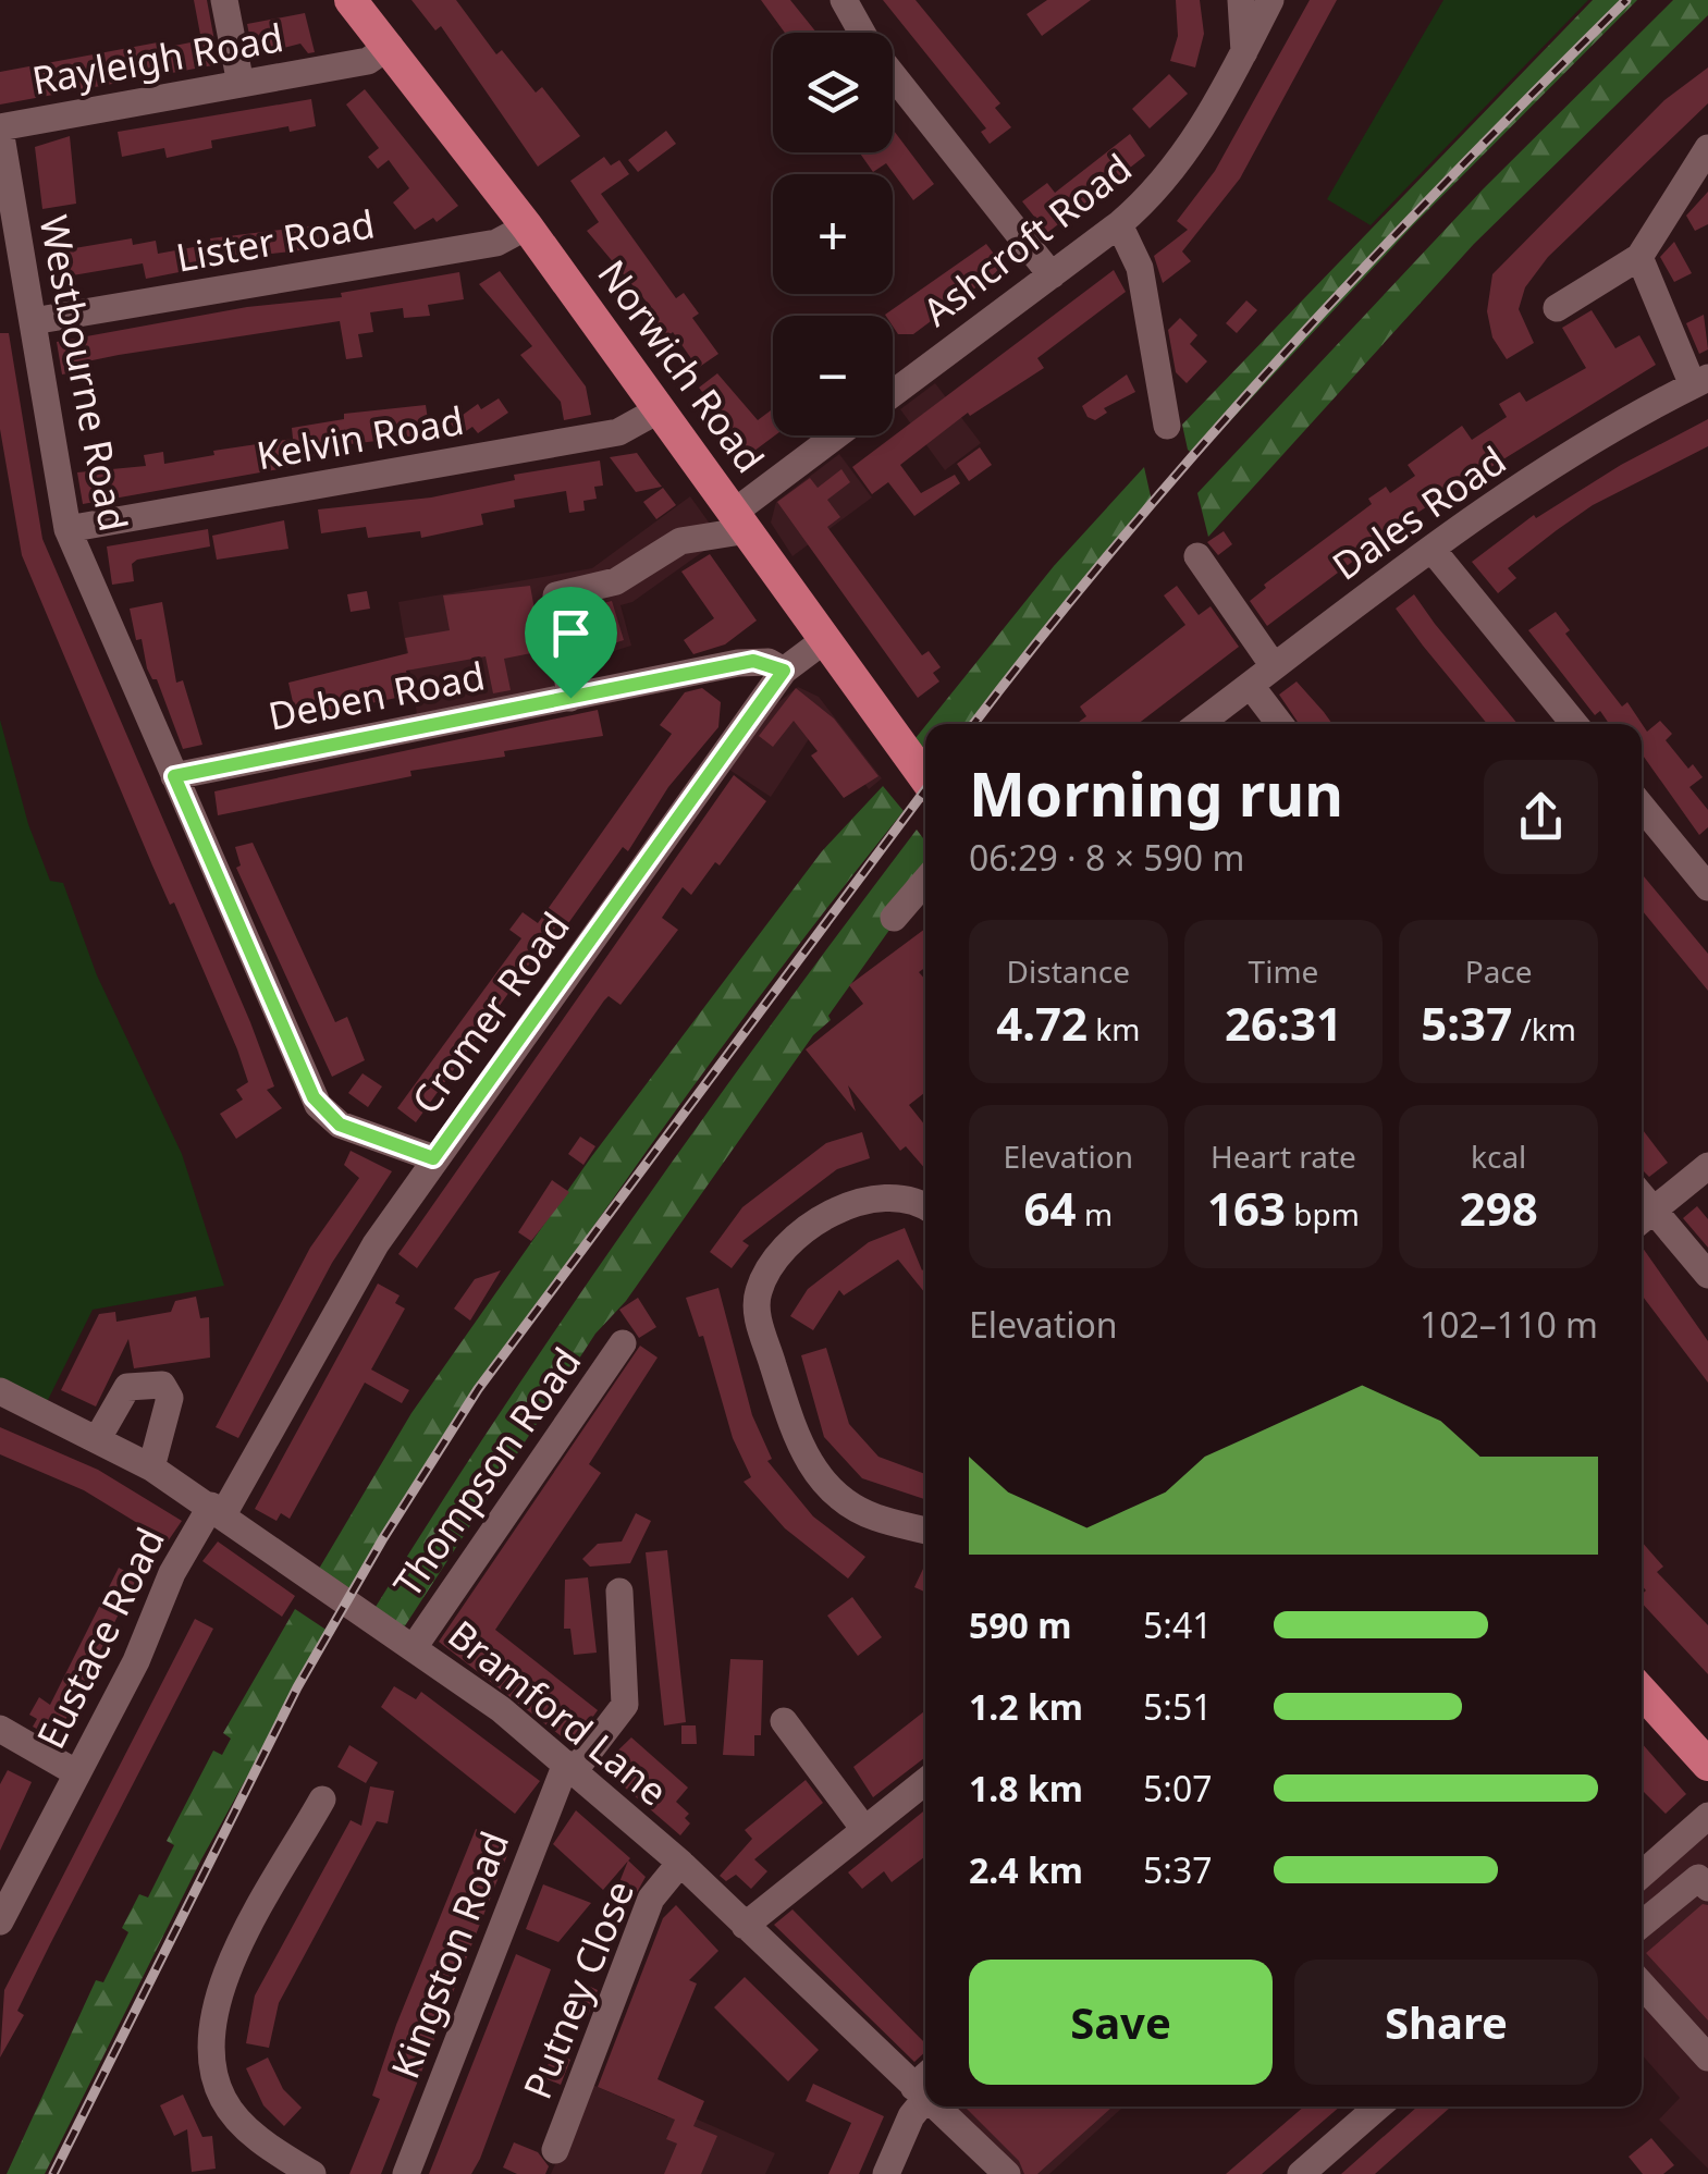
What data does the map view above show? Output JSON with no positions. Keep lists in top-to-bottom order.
{
  "streets": {
    "main road": ["Norwich Road"],
    "street": [
      "Rayleigh Road",
      "Ashcroft Road",
      "Lister Road",
      "Westbourne Road",
      "Kelvin Road",
      "Dales Road",
      "Deben Road",
      "Cromer Road",
      "Thompson Road",
      "Eustace Road",
      "Bramford Lane",
      "Kingston Road",
      "Putney Close"
    ]
  },
  "crossings": [
    ["Rayleigh Road", "Norwich Road"],
    ["Rayleigh Road", "Westbourne Road"],
    ["Lister Road", "Norwich Road"],
    ["Lister Road", "Westbourne Road"],
    ["Norwich Road", "Kelvin Road"],
    ["Norwich Road", "Cromer Road"],
    ["Westbourne Road", "Kelvin Road"],
    ["Westbourne Road", "Deben Road"],
    ["Westbourne Road", "Cromer Road"],
    ["Deben Road", "Cromer Road"],
    ["Cromer Road", "Eustace Road"],
    ["Cromer Road", "Bramford Lane"],
    ["Thompson Road", "Bramford Lane"],
    ["Eustace Road", "Bramford Lane"],
    ["Bramford Lane", "Kingston Road"],
    ["Bramford Lane", "Putney Close"]
  ],
  "page": {
    "map_buttons": ["+", "−"],
    "heading": ["Morning run", "06:29 · 8 × 590 m"],
    "stats": [
      ["Distance", "4.72 km"],
      ["Time", "26:31"],
      ["Pace", "5:37 /km"],
      ["Elevation", "64 m"],
      ["Heart rate", "163 bpm"],
      ["kcal", "298"]
    ],
    "chart": ["Elevation", "102–110 m"],
    "list": [
      {
        "name": "590 m",
        "note": "5:41"
      },
      {
        "name": "1.2 km",
        "note": "5:51"
      },
      {
        "name": "1.8 km",
        "note": "5:07"
      },
      {
        "name": "2.4 km",
        "note": "5:37"
      }
    ],
    "buttons": ["Save", "Share"]
  }
}
